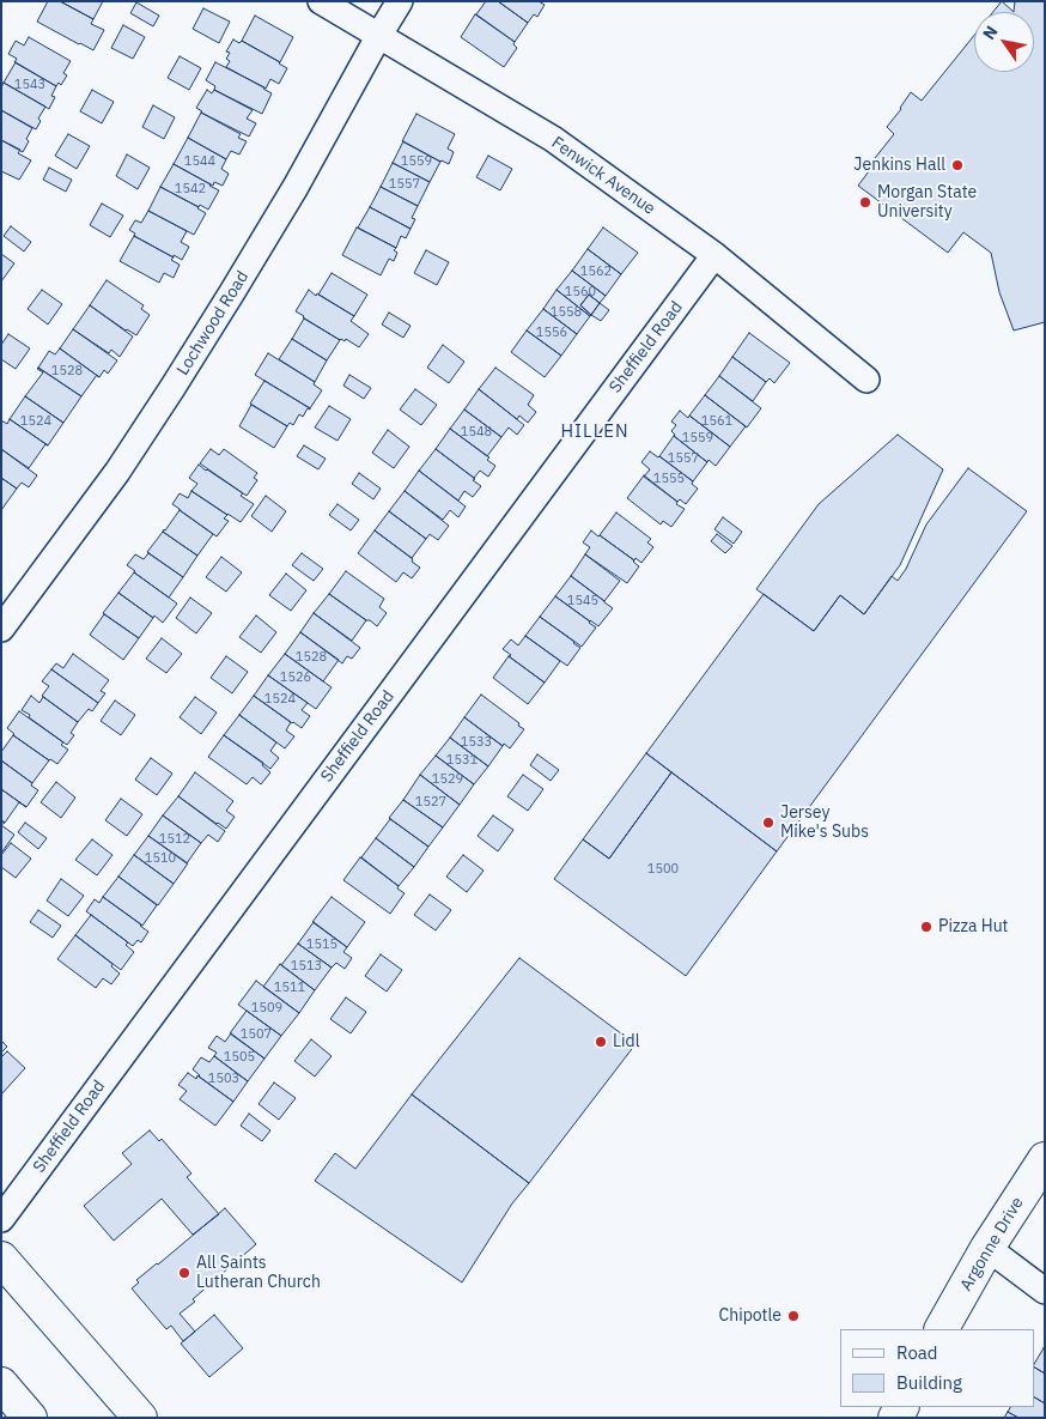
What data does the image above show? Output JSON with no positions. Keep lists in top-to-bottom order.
{
  "streets": {
    "main road": ["Argonne Drive"],
    "street": ["Fenwick Avenue", "Lochwood Road", "Sheffield Road"]
  },
  "crossings": [
    ["Fenwick Avenue", "Lochwood Road"],
    ["Fenwick Avenue", "Sheffield Road"]
  ],
  "districts": ["HILLEN"],
  "places": [
    "Jenkins Hall",
    "Morgan State University",
    "Jersey Mike's Subs",
    "Pizza Hut",
    "Lidl",
    "All Saints Lutheran Church",
    "Chipotle"
  ],
  "house_numbers": [
    "1543",
    "1544",
    "1559",
    "1557",
    "1542",
    "1562",
    "1560",
    "1558",
    "1556",
    "1528",
    "1524",
    "1561",
    "1548",
    "1559",
    "1557",
    "1555",
    "1545",
    "1528",
    "1526",
    "1524",
    "1533",
    "1531",
    "1529",
    "1527",
    "1512",
    "1510",
    "1500",
    "1515",
    "1513",
    "1511",
    "1509",
    "1507",
    "1505",
    "1503"
  ],
  "legend": ["Road", "Building"],
  "north": "top left"
}
